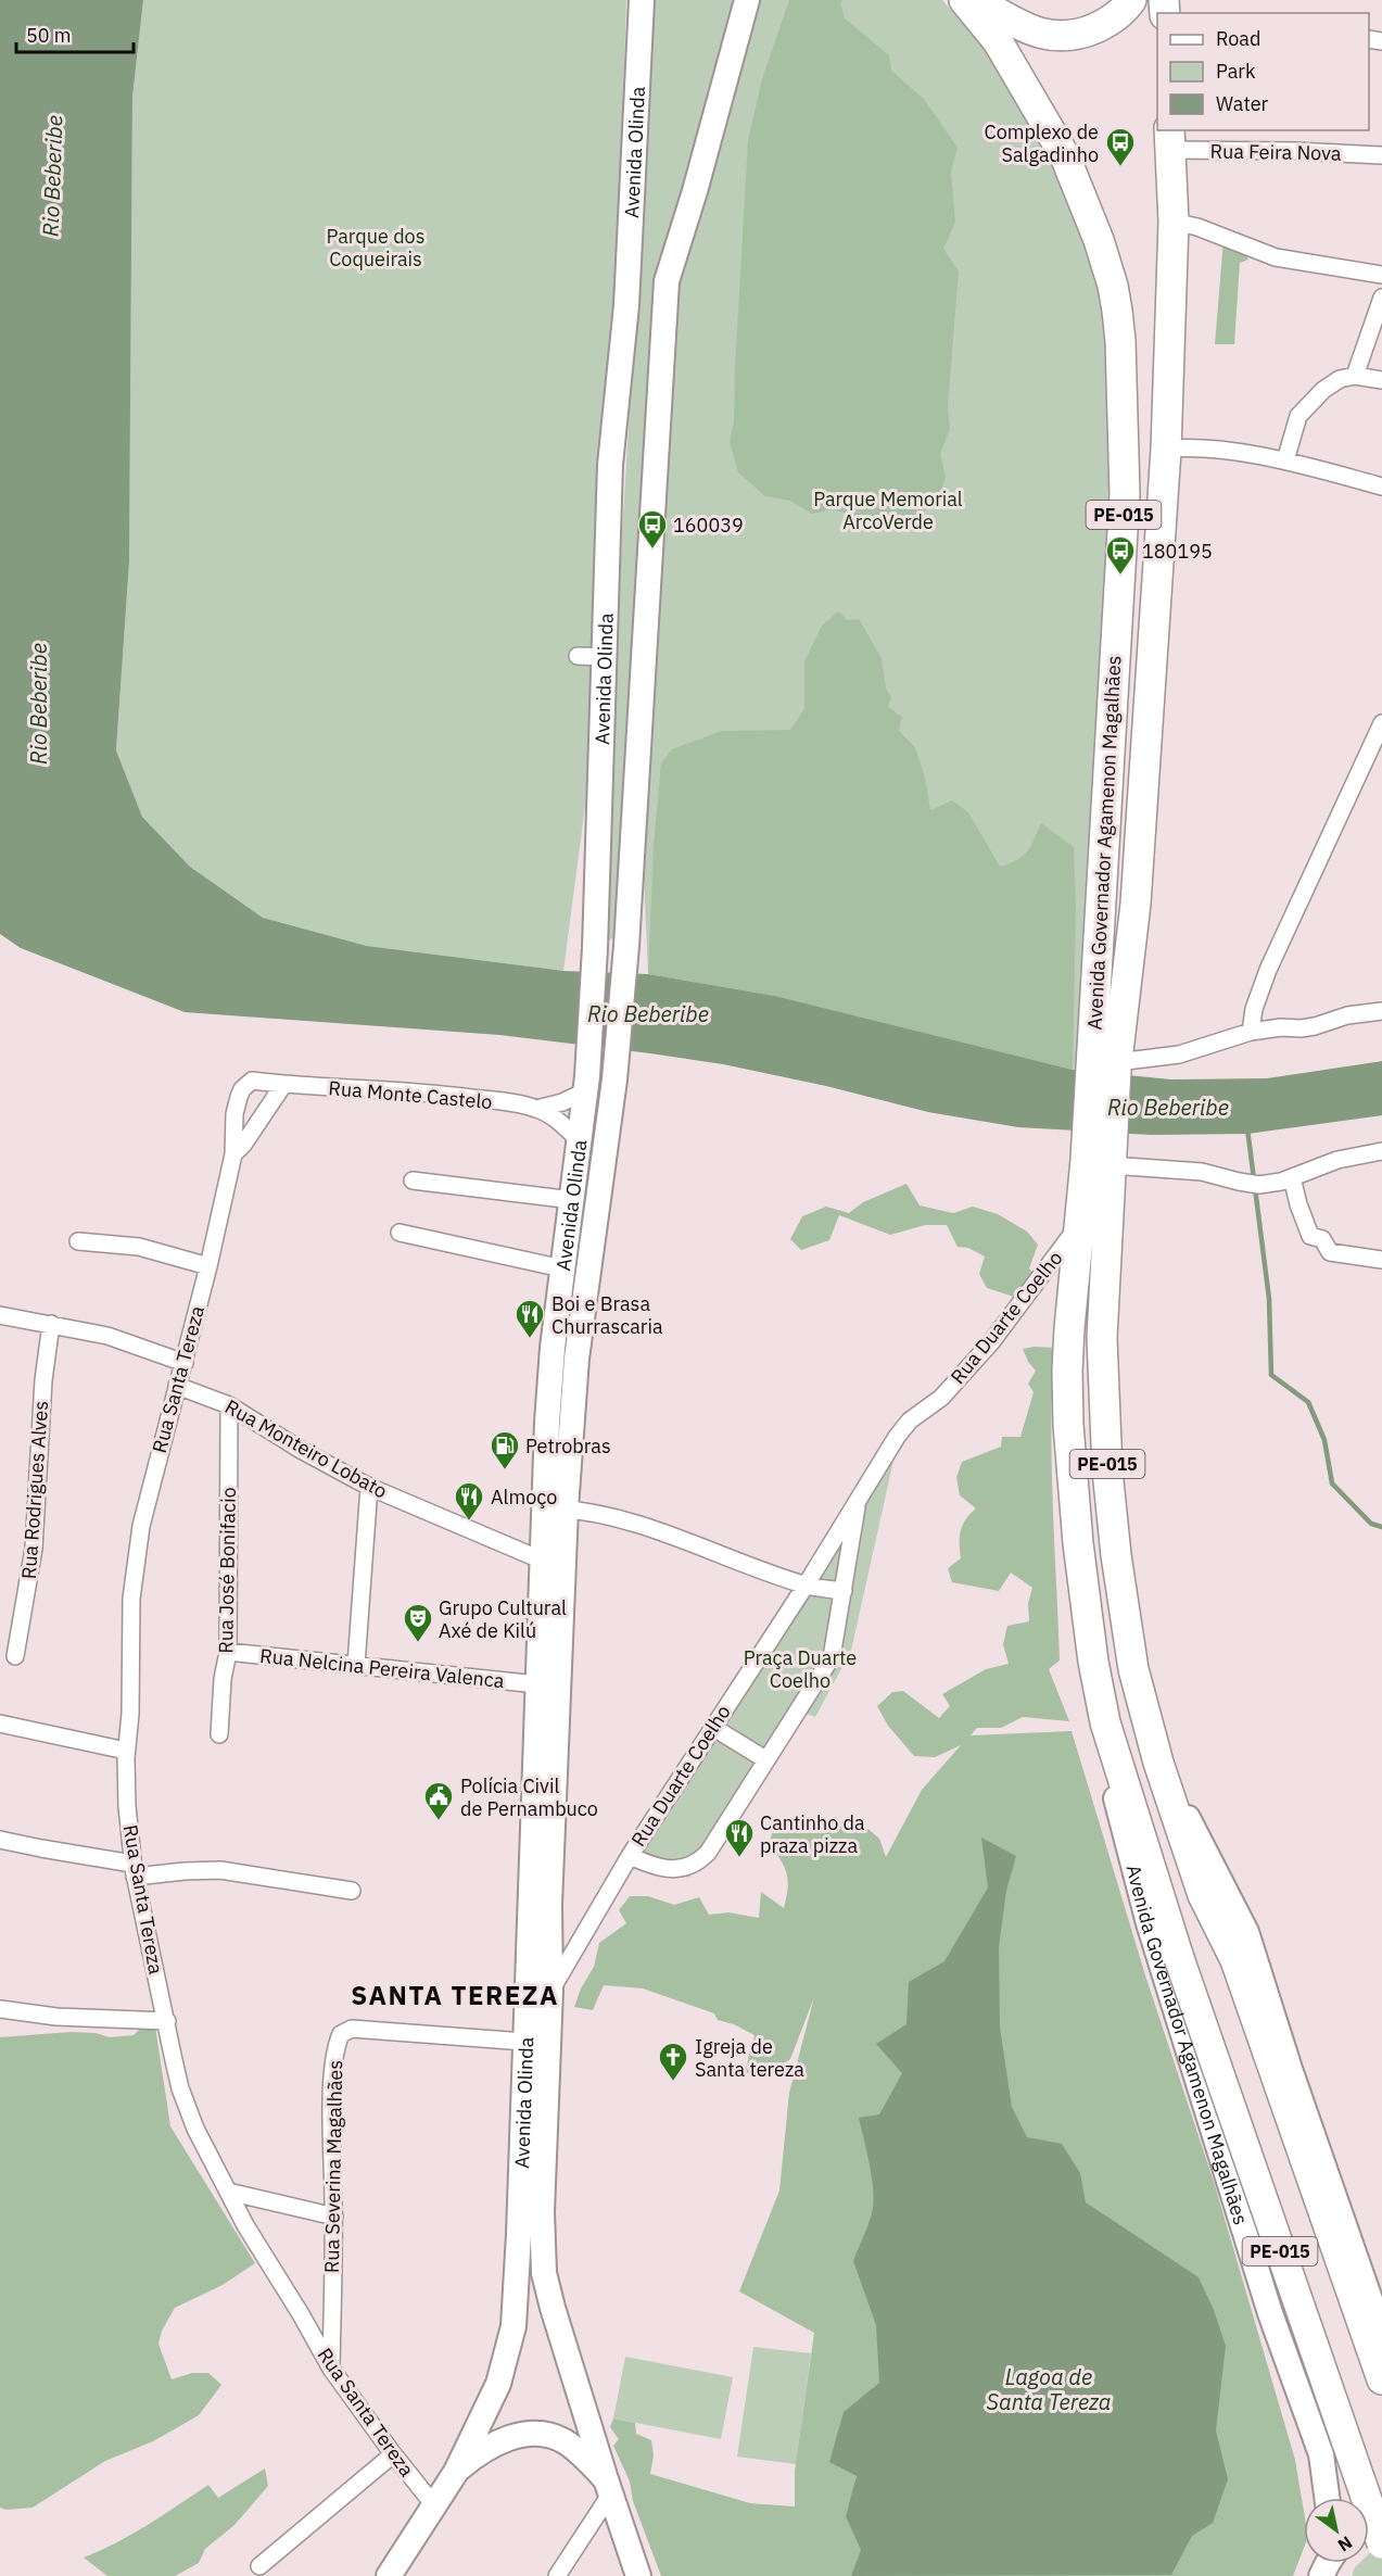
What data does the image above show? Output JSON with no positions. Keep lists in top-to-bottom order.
{
  "streets": {
    "highway": ["PE-015", "Avenida Governador Agamenon Magalhães"],
    "main road": ["Avenida Olinda"],
    "street": [
      "Rua Feira Nova",
      "Rua Monte Castelo",
      "Rua Duarte Coelho",
      "Rua Santa Tereza",
      "Rua Monteiro Lobato",
      "Rua Rodrigues Alves",
      "Rua José Bonifacio",
      "Rua Nelcina Pereira Valenca",
      "Rua Severina Magalhães"
    ]
  },
  "crossings": [
    ["Avenida Olinda", "Rua Monte Castelo"],
    ["Avenida Olinda", "Rua Duarte Coelho"],
    ["Avenida Olinda", "Rua Santa Tereza"],
    ["Avenida Olinda", "Rua Monteiro Lobato"],
    ["Avenida Olinda", "Rua Nelcina Pereira Valenca"],
    ["Avenida Olinda", "Rua Severina Magalhães"],
    ["Rua Feira Nova", "Avenida Governador Agamenon Magalhães"],
    ["Avenida Governador Agamenon Magalhães", "Rua Duarte Coelho"],
    ["Rua Monte Castelo", "Rua Santa Tereza"],
    ["Rua Santa Tereza", "Rua Monteiro Lobato"],
    ["Rua Santa Tereza", "Rua Severina Magalhães"],
    ["Rua Monteiro Lobato", "Rua José Bonifacio"],
    ["Rua José Bonifacio", "Rua Nelcina Pereira Valenca"]
  ],
  "districts": ["SANTA TEREZA"],
  "water": ["Rio Beberibe", "Lagoa de Santa Tereza"],
  "parks": ["Parque dos Coqueirais", "Parque Memorial ArcoVerde", "Praça Duarte Coelho"],
  "places": {
    "bus stop": ["Complexo de Salgadinho", "160039", "180195"],
    "restaurant": ["Boi e Brasa Churrascaria", "Almoço", "Cantinho da praza pizza"],
    "fuel station": ["Petrobras"],
    "theatre": ["Grupo Cultural Axé de Kilú"],
    "public building": ["Polícia Civil de Pernambuco"],
    "church": ["Igreja de Santa tereza"]
  },
  "legend": ["Road", "Park", "Water"],
  "scale_bar": "50 m",
  "north": "bottom right"
}
